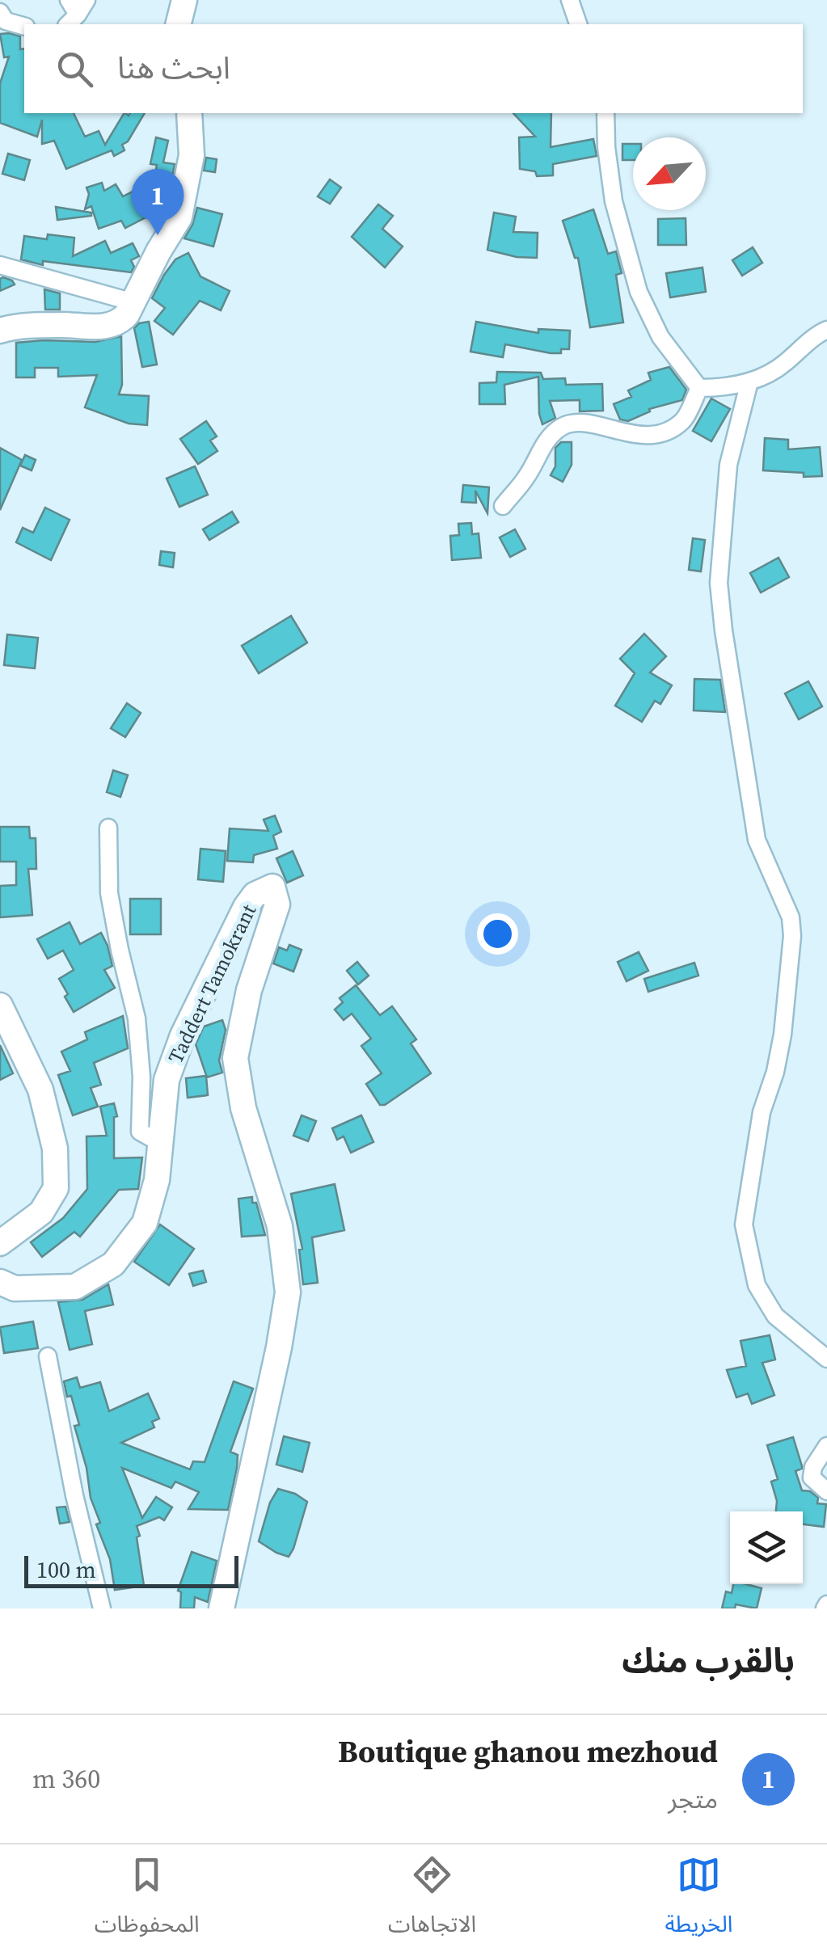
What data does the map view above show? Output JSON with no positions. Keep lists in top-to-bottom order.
{
  "streets": {
    "main road": ["Taddert Tamokrant"]
  },
  "scale_bar": "100 m",
  "north": "bottom left",
  "page": {
    "search": "ابحث هنا",
    "pins": "1",
    "scale": "100 m",
    "heading": "بالقرب منك",
    "list": [
      {
        "mark": "1",
        "name": "Boutique ghanou mezhoud",
        "note": "متجر",
        "value": "360 m"
      }
    ],
    "nav": ["الخريطة", "الاتجاهات", "المحفوظات"]
  }
}
